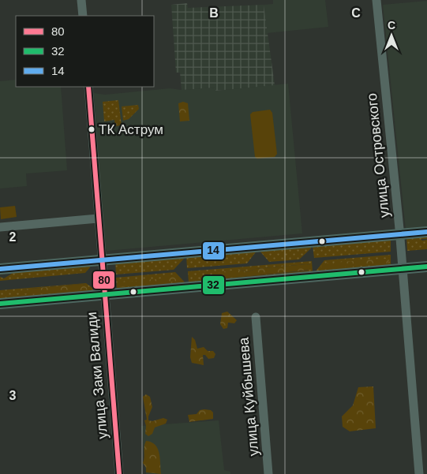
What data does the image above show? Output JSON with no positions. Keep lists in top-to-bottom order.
{
  "streets": {
    "street": ["улица Островского", "улица Заки Валиди", "улица Куйбышева"]
  },
  "places": ["ТК Аструм"],
  "lines": ["transit line 80", "transit line 14", "transit line 32"],
  "legend": ["80", "32", "14"],
  "north": "top",
  "grid": {
    "columns": ["B", "C"],
    "rows": ["2", "3"]
  }
}
